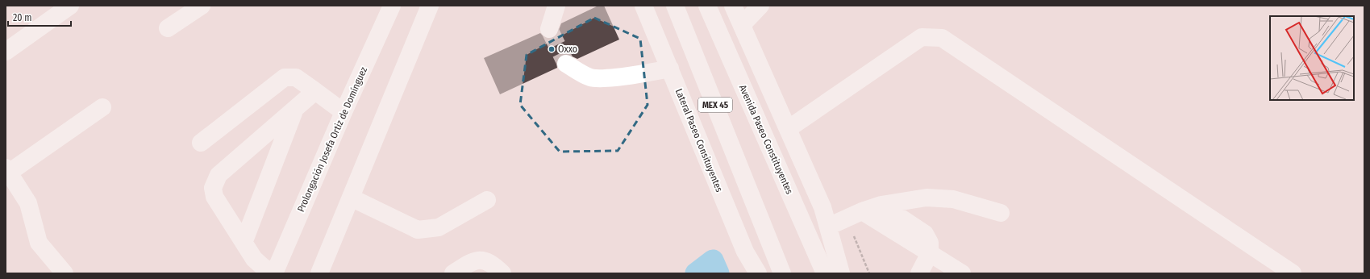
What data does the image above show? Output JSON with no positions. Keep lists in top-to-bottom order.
{
  "streets": {
    "main road": [
      "MEX 45",
      "Prolongación Josefa Ortiz de Domínguez",
      "Avenida Paseo Constituyentes",
      "Lateral Paseo Consituyentes"
    ]
  },
  "places": ["Oxxo"],
  "scale_bar": "20 m"
}
